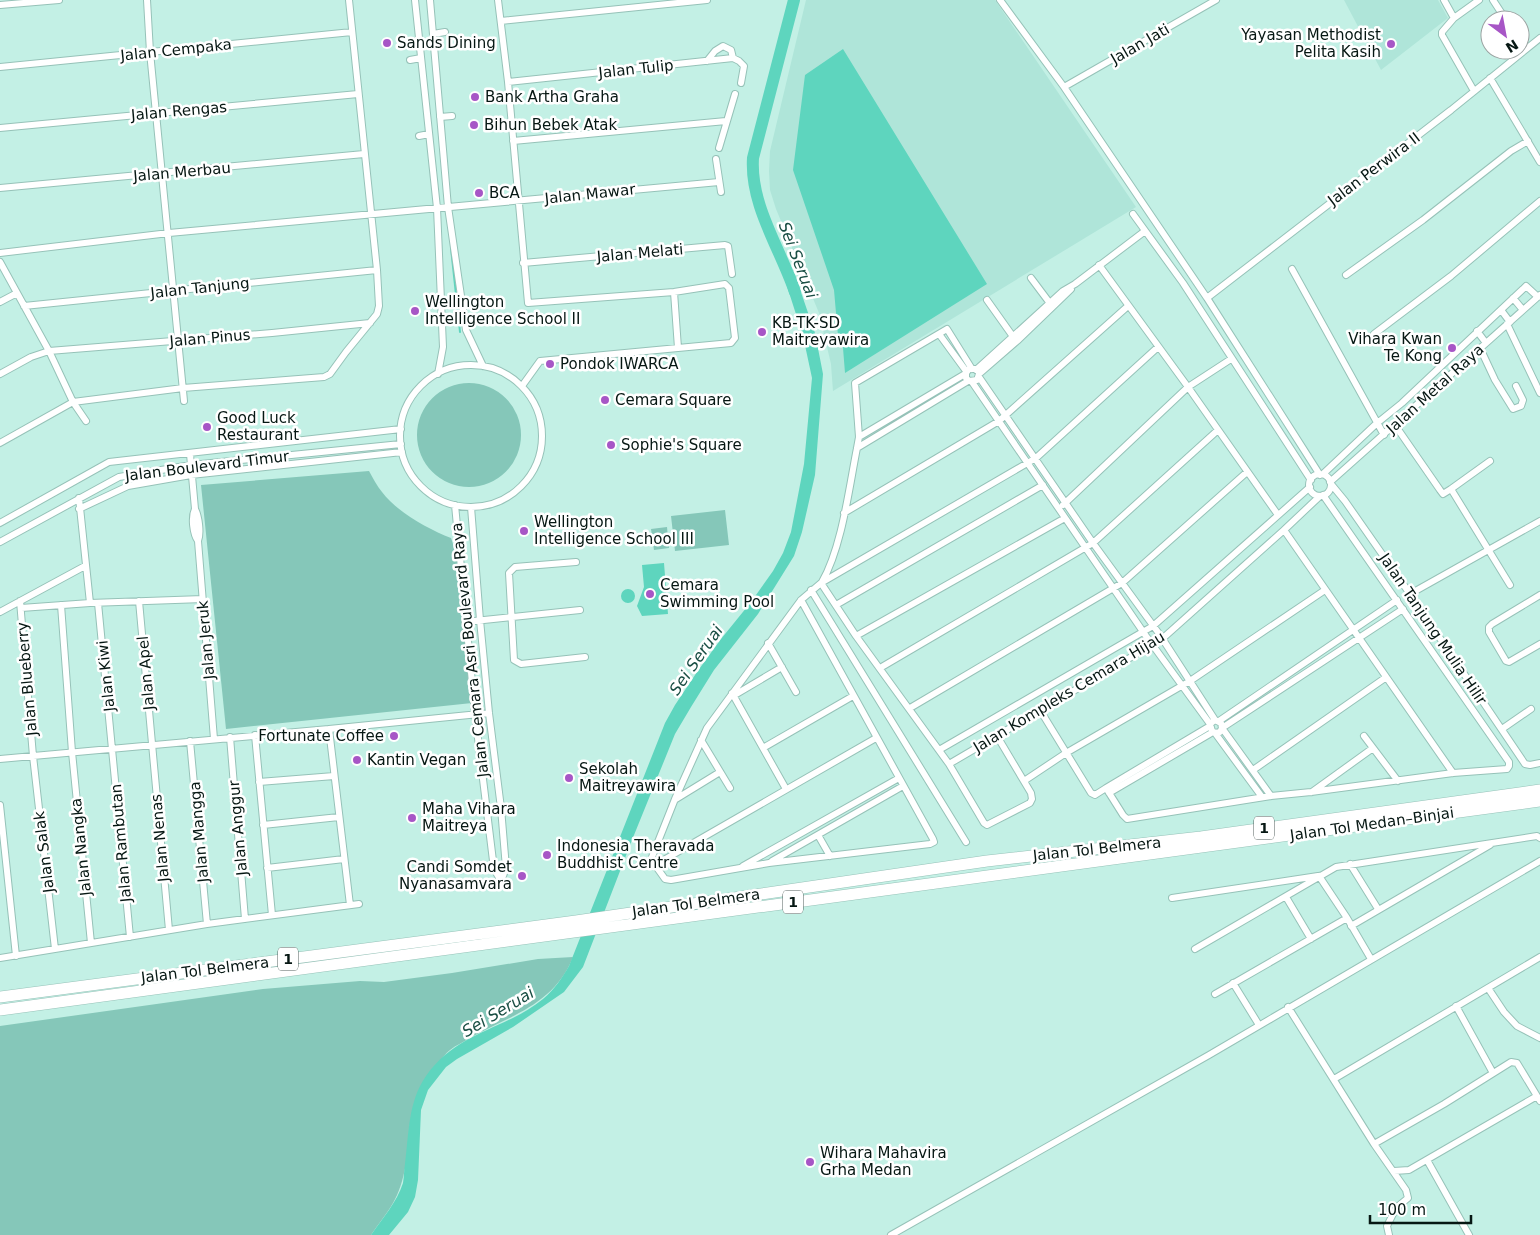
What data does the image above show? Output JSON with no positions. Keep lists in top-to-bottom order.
{
  "streets": {
    "highway": ["Jalan Tol Medan–Binjai", "1", "Jalan Tol Belmera"],
    "street": [
      "Jalan Jati",
      "Jalan Cempaka",
      "Jalan Tulip",
      "Jalan Rengas",
      "Jalan Perwira II",
      "Jalan Merbau",
      "Jalan Mawar",
      "Jalan Melati",
      "Jalan Tanjung",
      "Jalan Pinus",
      "Jalan Metal Raya",
      "Jalan Boulevard Timur",
      "Jalan Tanjung Mulia Hilir",
      "Jalan Jeruk",
      "Jalan Cemara Asri Boulevard Raya",
      "Jalan Apel",
      "Jalan Kiwi",
      "Jalan Blueberry",
      "Jalan Kompleks Cemara Hijau",
      "Jalan Anggur",
      "Jalan Mangga",
      "Jalan Nenas",
      "Jalan Rambutan",
      "Jalan Nangka",
      "Jalan Salak"
    ]
  },
  "crossings": [
    ["Jalan Metal Raya", "Jalan Tanjung Mulia Hilir"],
    ["Jalan Metal Raya", "Jalan Kompleks Cemara Hijau"],
    ["Jalan Boulevard Timur", "Jalan Jeruk"],
    ["Jalan Boulevard Timur", "Jalan Cemara Asri Boulevard Raya"],
    ["Jalan Tanjung Mulia Hilir", "Jalan Kompleks Cemara Hijau"],
    ["Jalan Apel", "Jalan Nenas"],
    ["Jalan Kiwi", "Jalan Rambutan"],
    ["Jalan Blueberry", "Jalan Salak"],
    ["Jalan Tol Medan–Binjai", "Jalan Tol Belmera"]
  ],
  "water": ["Sei Seruai"],
  "places": [
    "Sands Dining",
    "Yayasan Methodist Pelita Kasih",
    "Bank Artha Graha",
    "Bihun Bebek Atak",
    "BCA",
    "Wellington Intelligence School II",
    "KB-TK-SD Maitreyawira",
    "Vihara Kwan Te Kong",
    "Pondok IWARCA",
    "Cemara Square",
    "Good Luck Restaurant",
    "Sophie's Square",
    "Wellington Intelligence School III",
    "Cemara Swimming Pool",
    "Fortunate Coffee",
    "Kantin Vegan",
    "Sekolah Maitreyawira",
    "Maha Vihara Maitreya",
    "Indonesia Theravada Buddhist Centre",
    "Candi Somdet Nyanasamvara",
    "Wihara Mahavira Grha Medan"
  ],
  "scale_bar": "100 m",
  "north": "bottom right"
}
